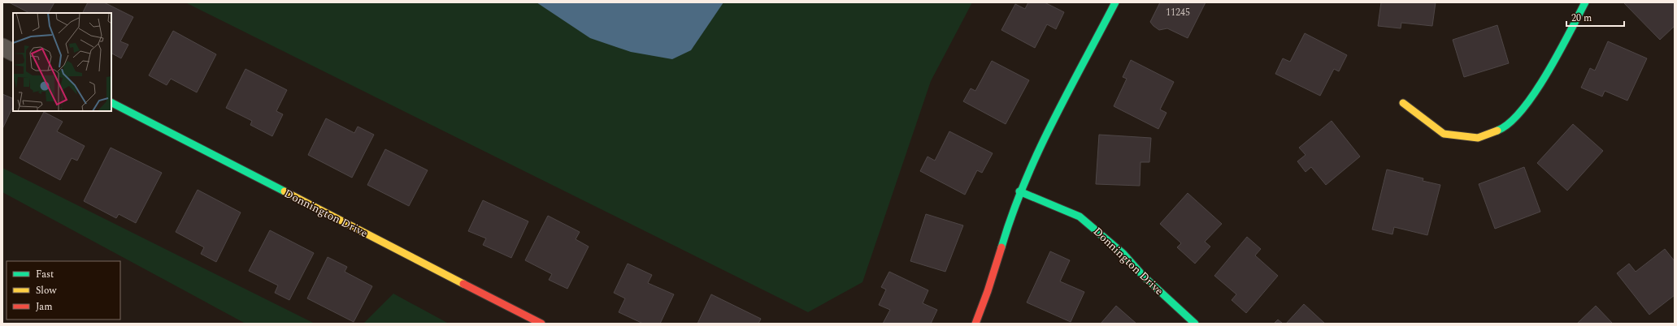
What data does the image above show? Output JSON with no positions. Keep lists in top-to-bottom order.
{
  "streets": {
    "street": ["Donnington Drive"]
  },
  "house_numbers": ["11245"],
  "legend": ["Fast", "Slow", "Jam"],
  "scale_bar": "20 m"
}
